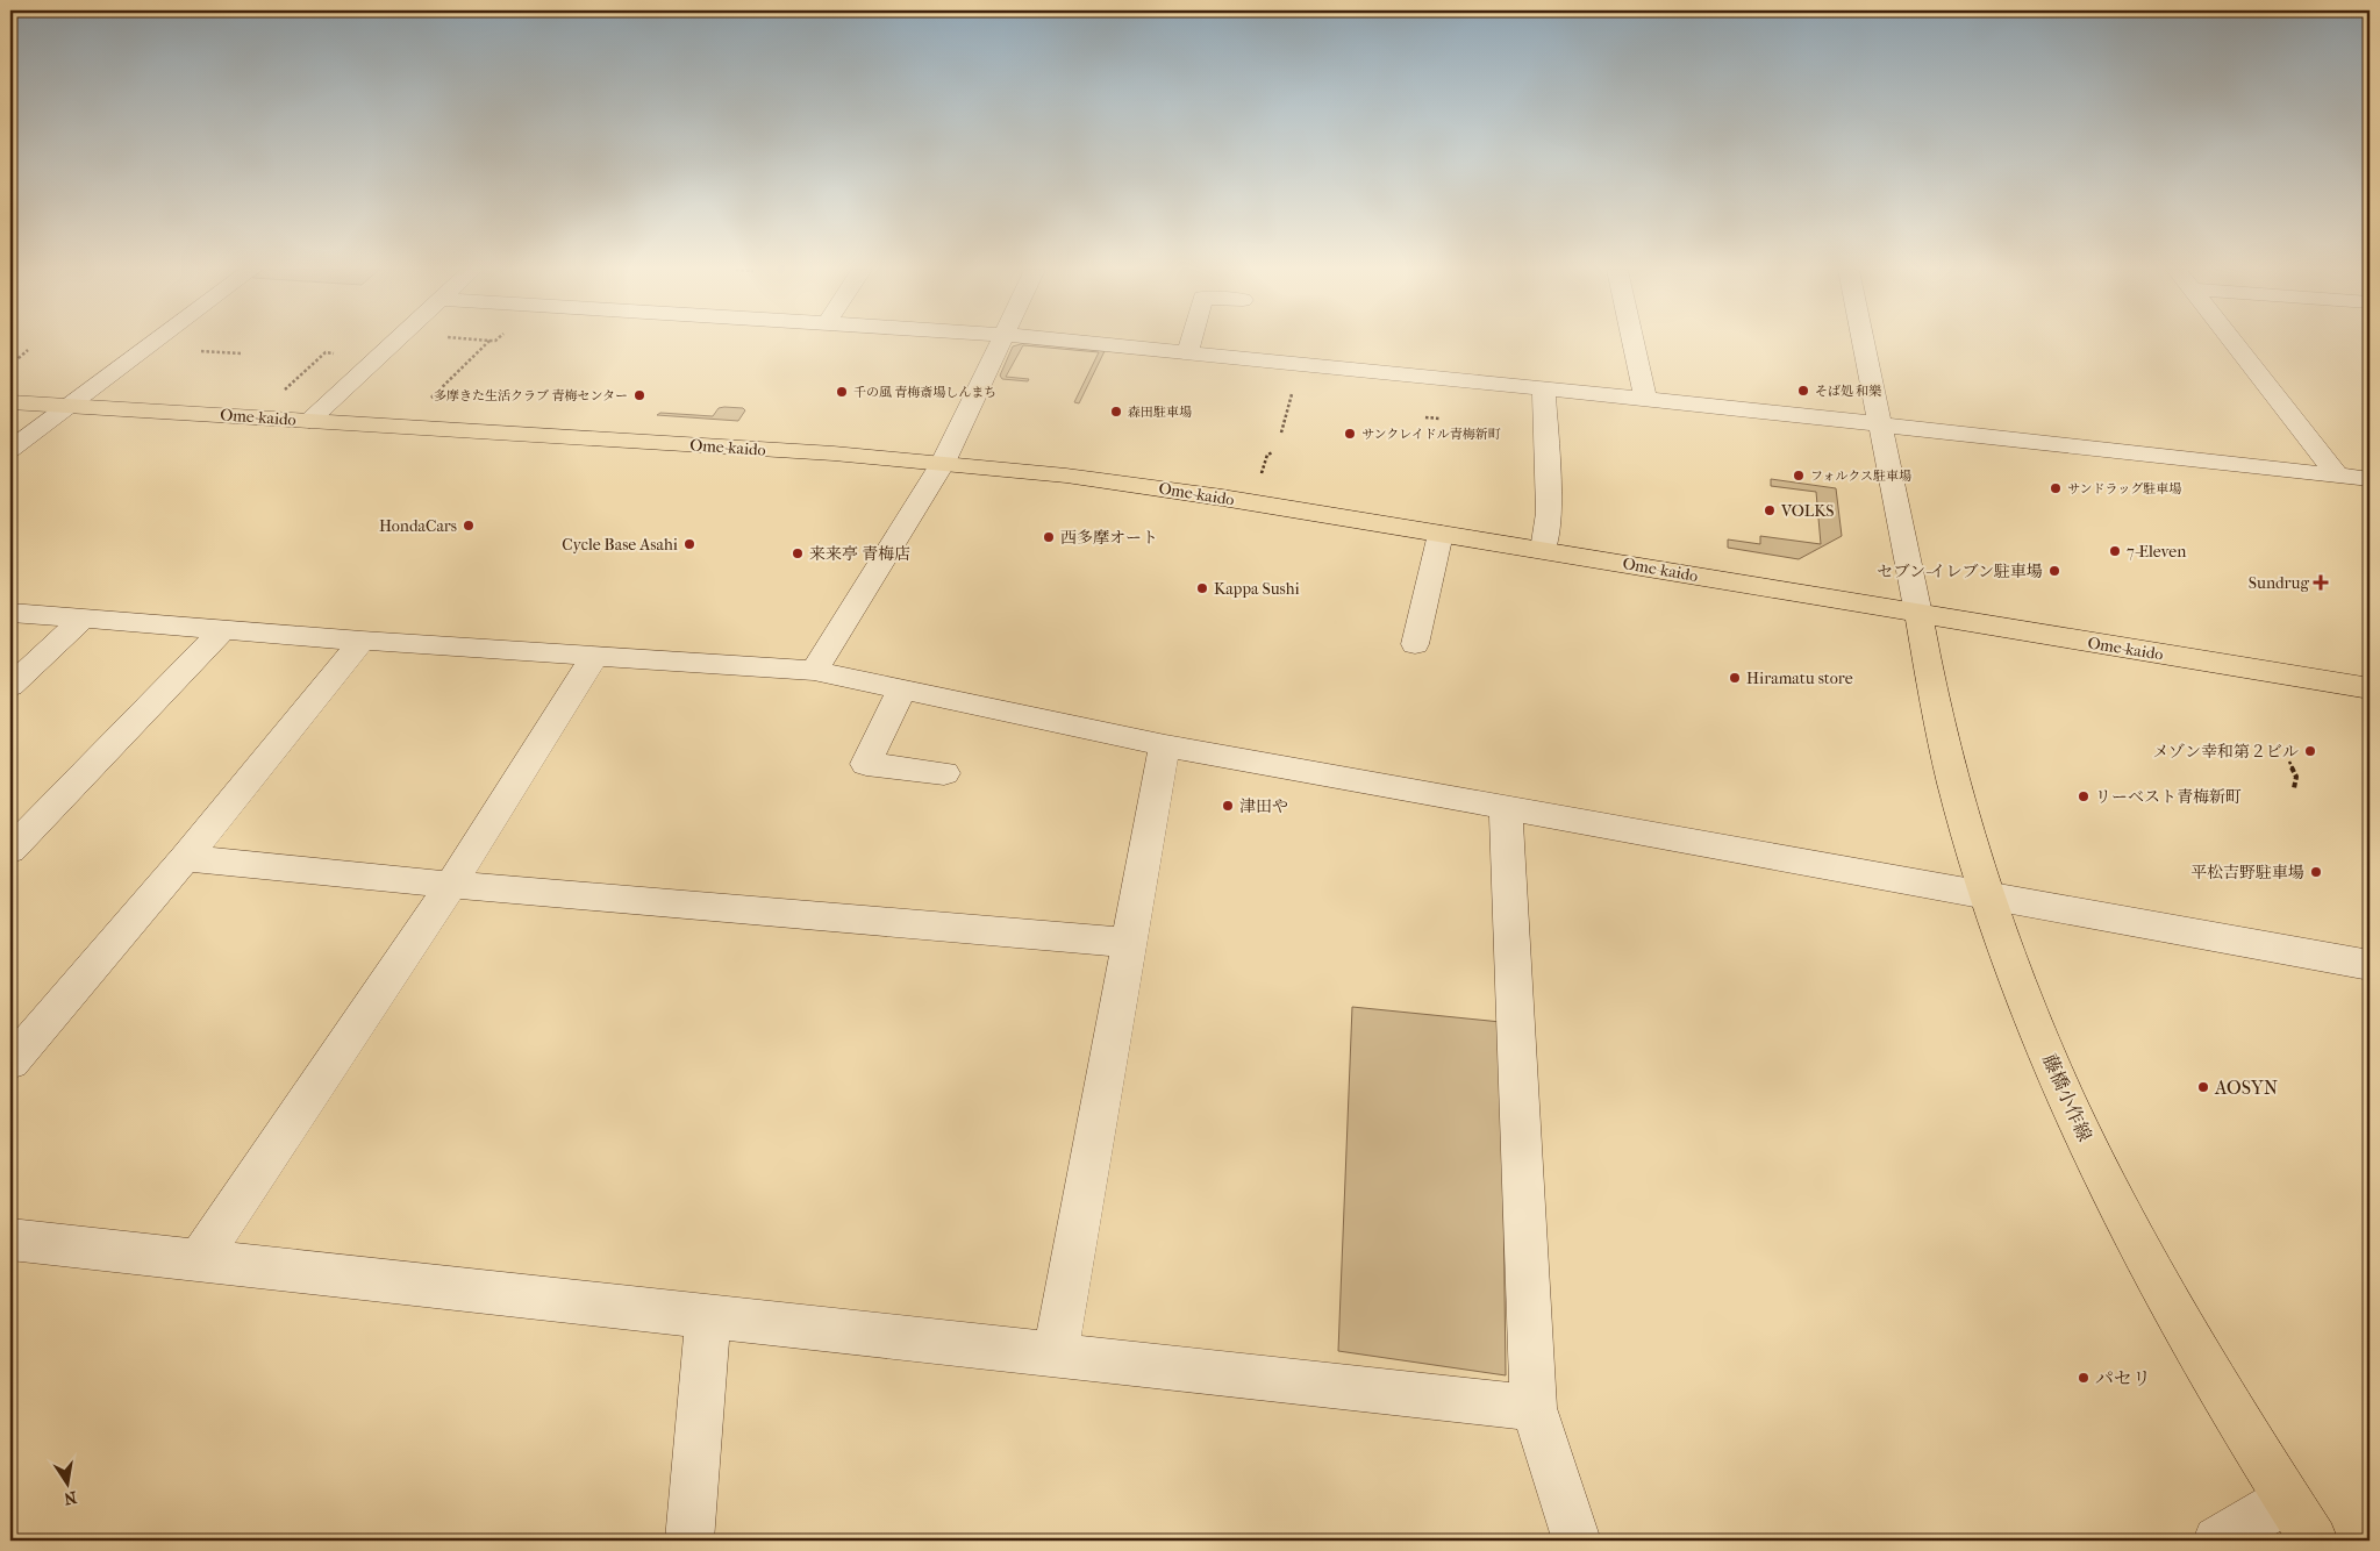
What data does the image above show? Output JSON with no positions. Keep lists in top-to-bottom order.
{
  "streets": {
    "main road": ["Ome-kaido", "藤橋小作線"]
  },
  "crossings": [
    ["Ome-kaido", "藤橋小作線"]
  ],
  "places": {
    "other": [
      "そば処 和樂",
      "千の風 青梅斎場しんまち",
      "多摩きた生活クラブ 青梅センター",
      "森田駐車場",
      "サンクレイドル青梅新町",
      "フォルクス駐車場",
      "サンドラッグ駐車場",
      "VOLKS",
      "HondaCars",
      "西多摩オート",
      "Cycle Base Asahi",
      "7-Eleven",
      "来来亭 青梅店",
      "セブン-イレブン駐車場",
      "Kappa Sushi",
      "Hiramatu store",
      "メゾン幸和第２ビル",
      "リーベスト青梅新町",
      "津田や",
      "平松吉野駐車場",
      "AOSYN",
      "パセリ"
    ],
    "health": ["Sundrug"]
  },
  "north": "bottom"
}
